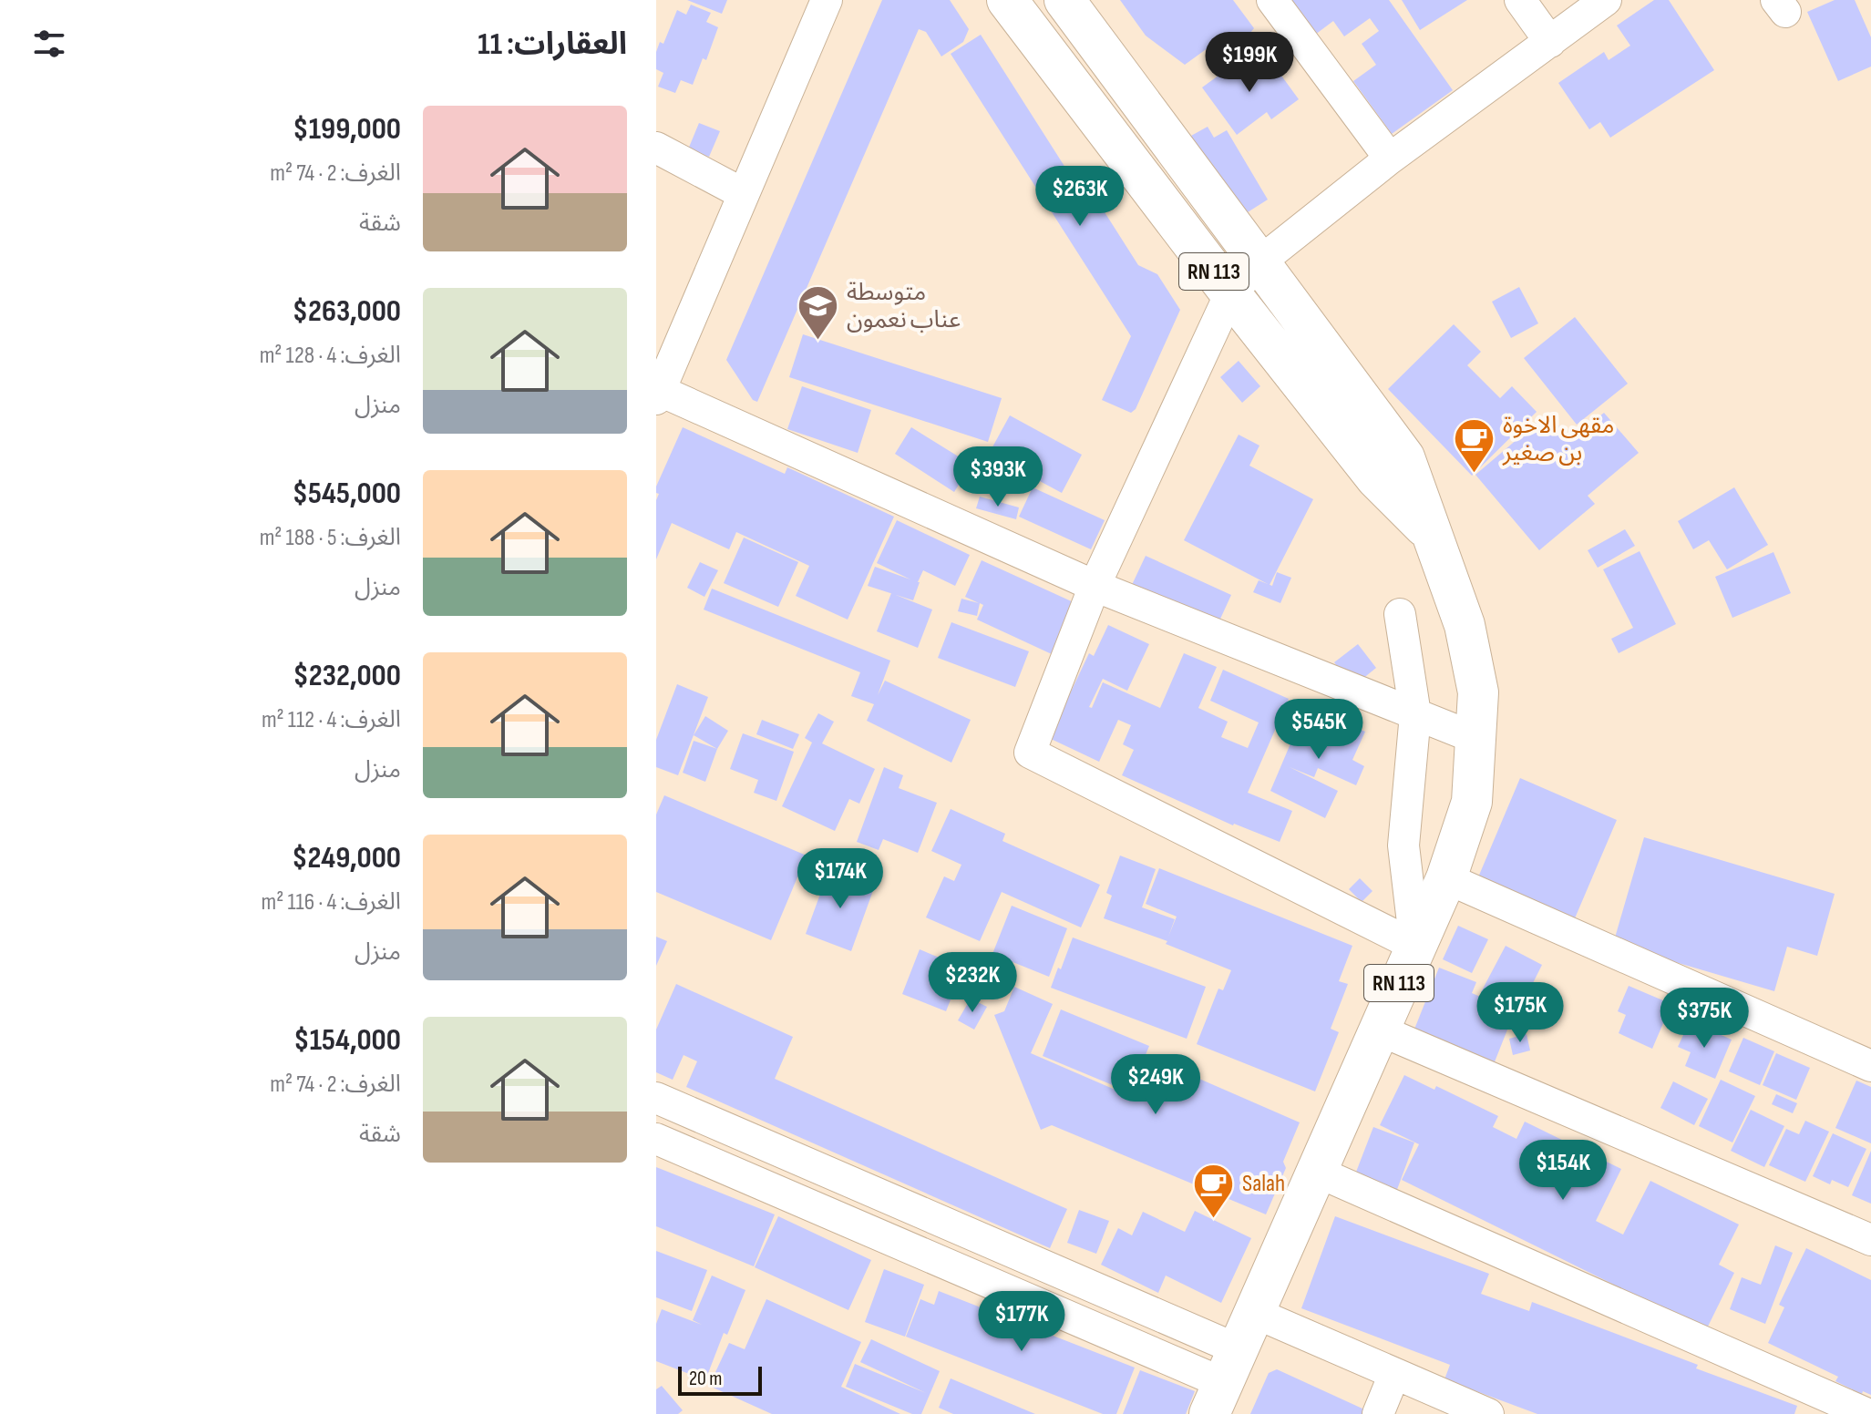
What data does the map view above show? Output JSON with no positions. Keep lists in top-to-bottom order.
{
  "streets": {
    "main road": ["RN 113"]
  },
  "places": {
    "school or university": ["متوسطة عناب نعمون"],
    "cafe": ["مقهی الاخوة بن صغير", "Salah"]
  },
  "scale_bar": "20 m",
  "page": {
    "heading": "العقارات: 11",
    "price": [
      "$199K",
      "$263K",
      "$393K",
      "$545K",
      "$174K",
      "$232K",
      "$175K",
      "$375K",
      "$249K",
      "$154K",
      "$177K"
    ],
    "list": [
      {
        "name": "$199,000",
        "note": "الغرف: 2 · 74 m² · شقة"
      },
      {
        "name": "$263,000",
        "note": "الغرف: 4 · 128 m² · منزل"
      },
      {
        "name": "$545,000",
        "note": "الغرف: 5 · 188 m² · منزل"
      },
      {
        "name": "$232,000",
        "note": "الغرف: 4 · 112 m² · منزل"
      },
      {
        "name": "$249,000",
        "note": "الغرف: 4 · 116 m² · منزل"
      },
      {
        "name": "$154,000",
        "note": "الغرف: 2 · 74 m² · شقة"
      }
    ],
    "scale": "20 m"
  }
}
